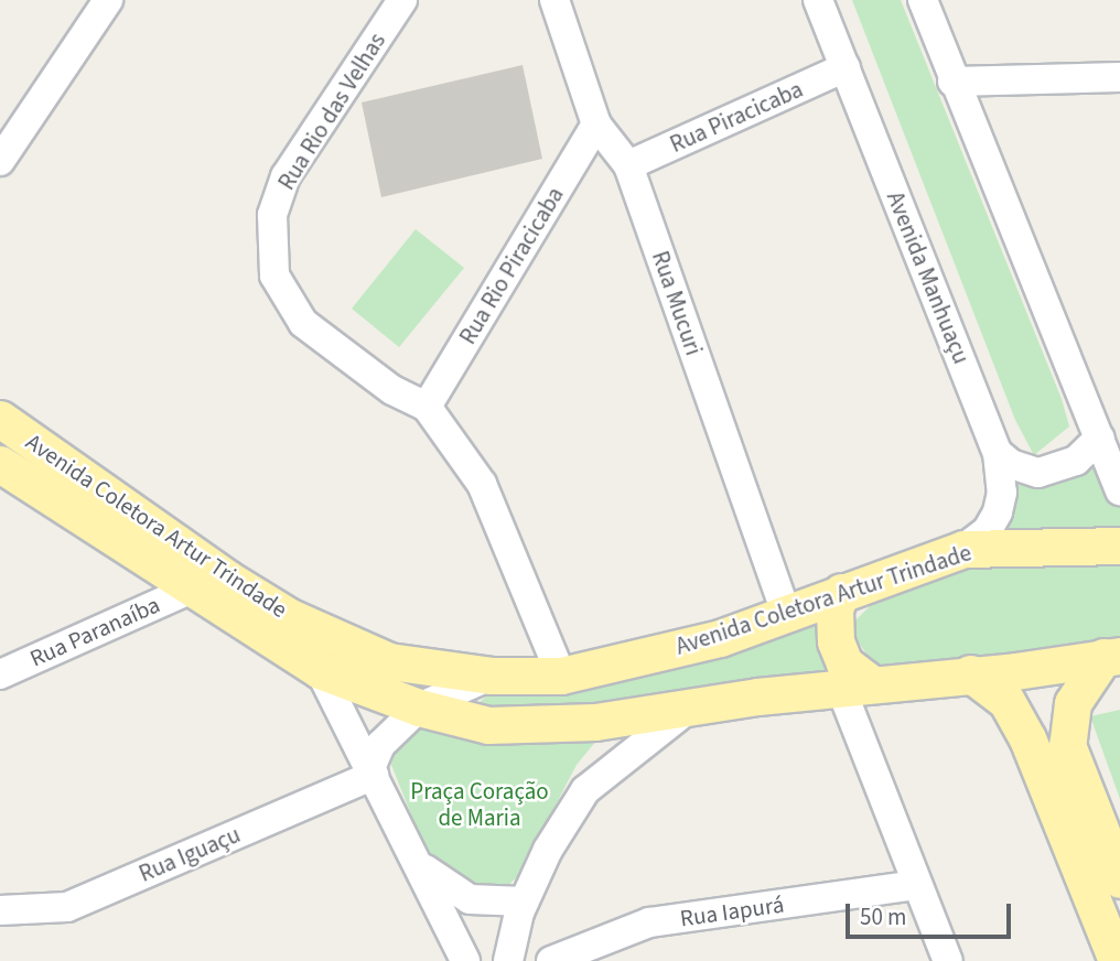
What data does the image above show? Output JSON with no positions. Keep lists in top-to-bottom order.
{
  "streets": {
    "main road": ["Avenida Coletora Artur Trindade"],
    "street": [
      "Rua Rio das Velhas",
      "Rua Piracicaba",
      "Rua Rio Piracicaba",
      "Avenida Manhuaçu",
      "Rua Mucuri",
      "Rua Paranaíba",
      "Rua Iguaçu",
      "Rua Iapurá"
    ]
  },
  "crossings": [
    ["Rua Rio das Velhas", "Rua Rio Piracicaba"],
    ["Rua Rio das Velhas", "Avenida Coletora Artur Trindade"],
    ["Rua Piracicaba", "Avenida Manhuaçu"],
    ["Rua Piracicaba", "Rua Mucuri"],
    ["Rua Rio Piracicaba", "Rua Mucuri"],
    ["Avenida Manhuaçu", "Avenida Coletora Artur Trindade"],
    ["Rua Mucuri", "Avenida Coletora Artur Trindade"],
    ["Avenida Coletora Artur Trindade", "Rua Paranaíba"]
  ],
  "parks": ["Praça Coração de Maria"],
  "scale_bar": "50 m"
}
